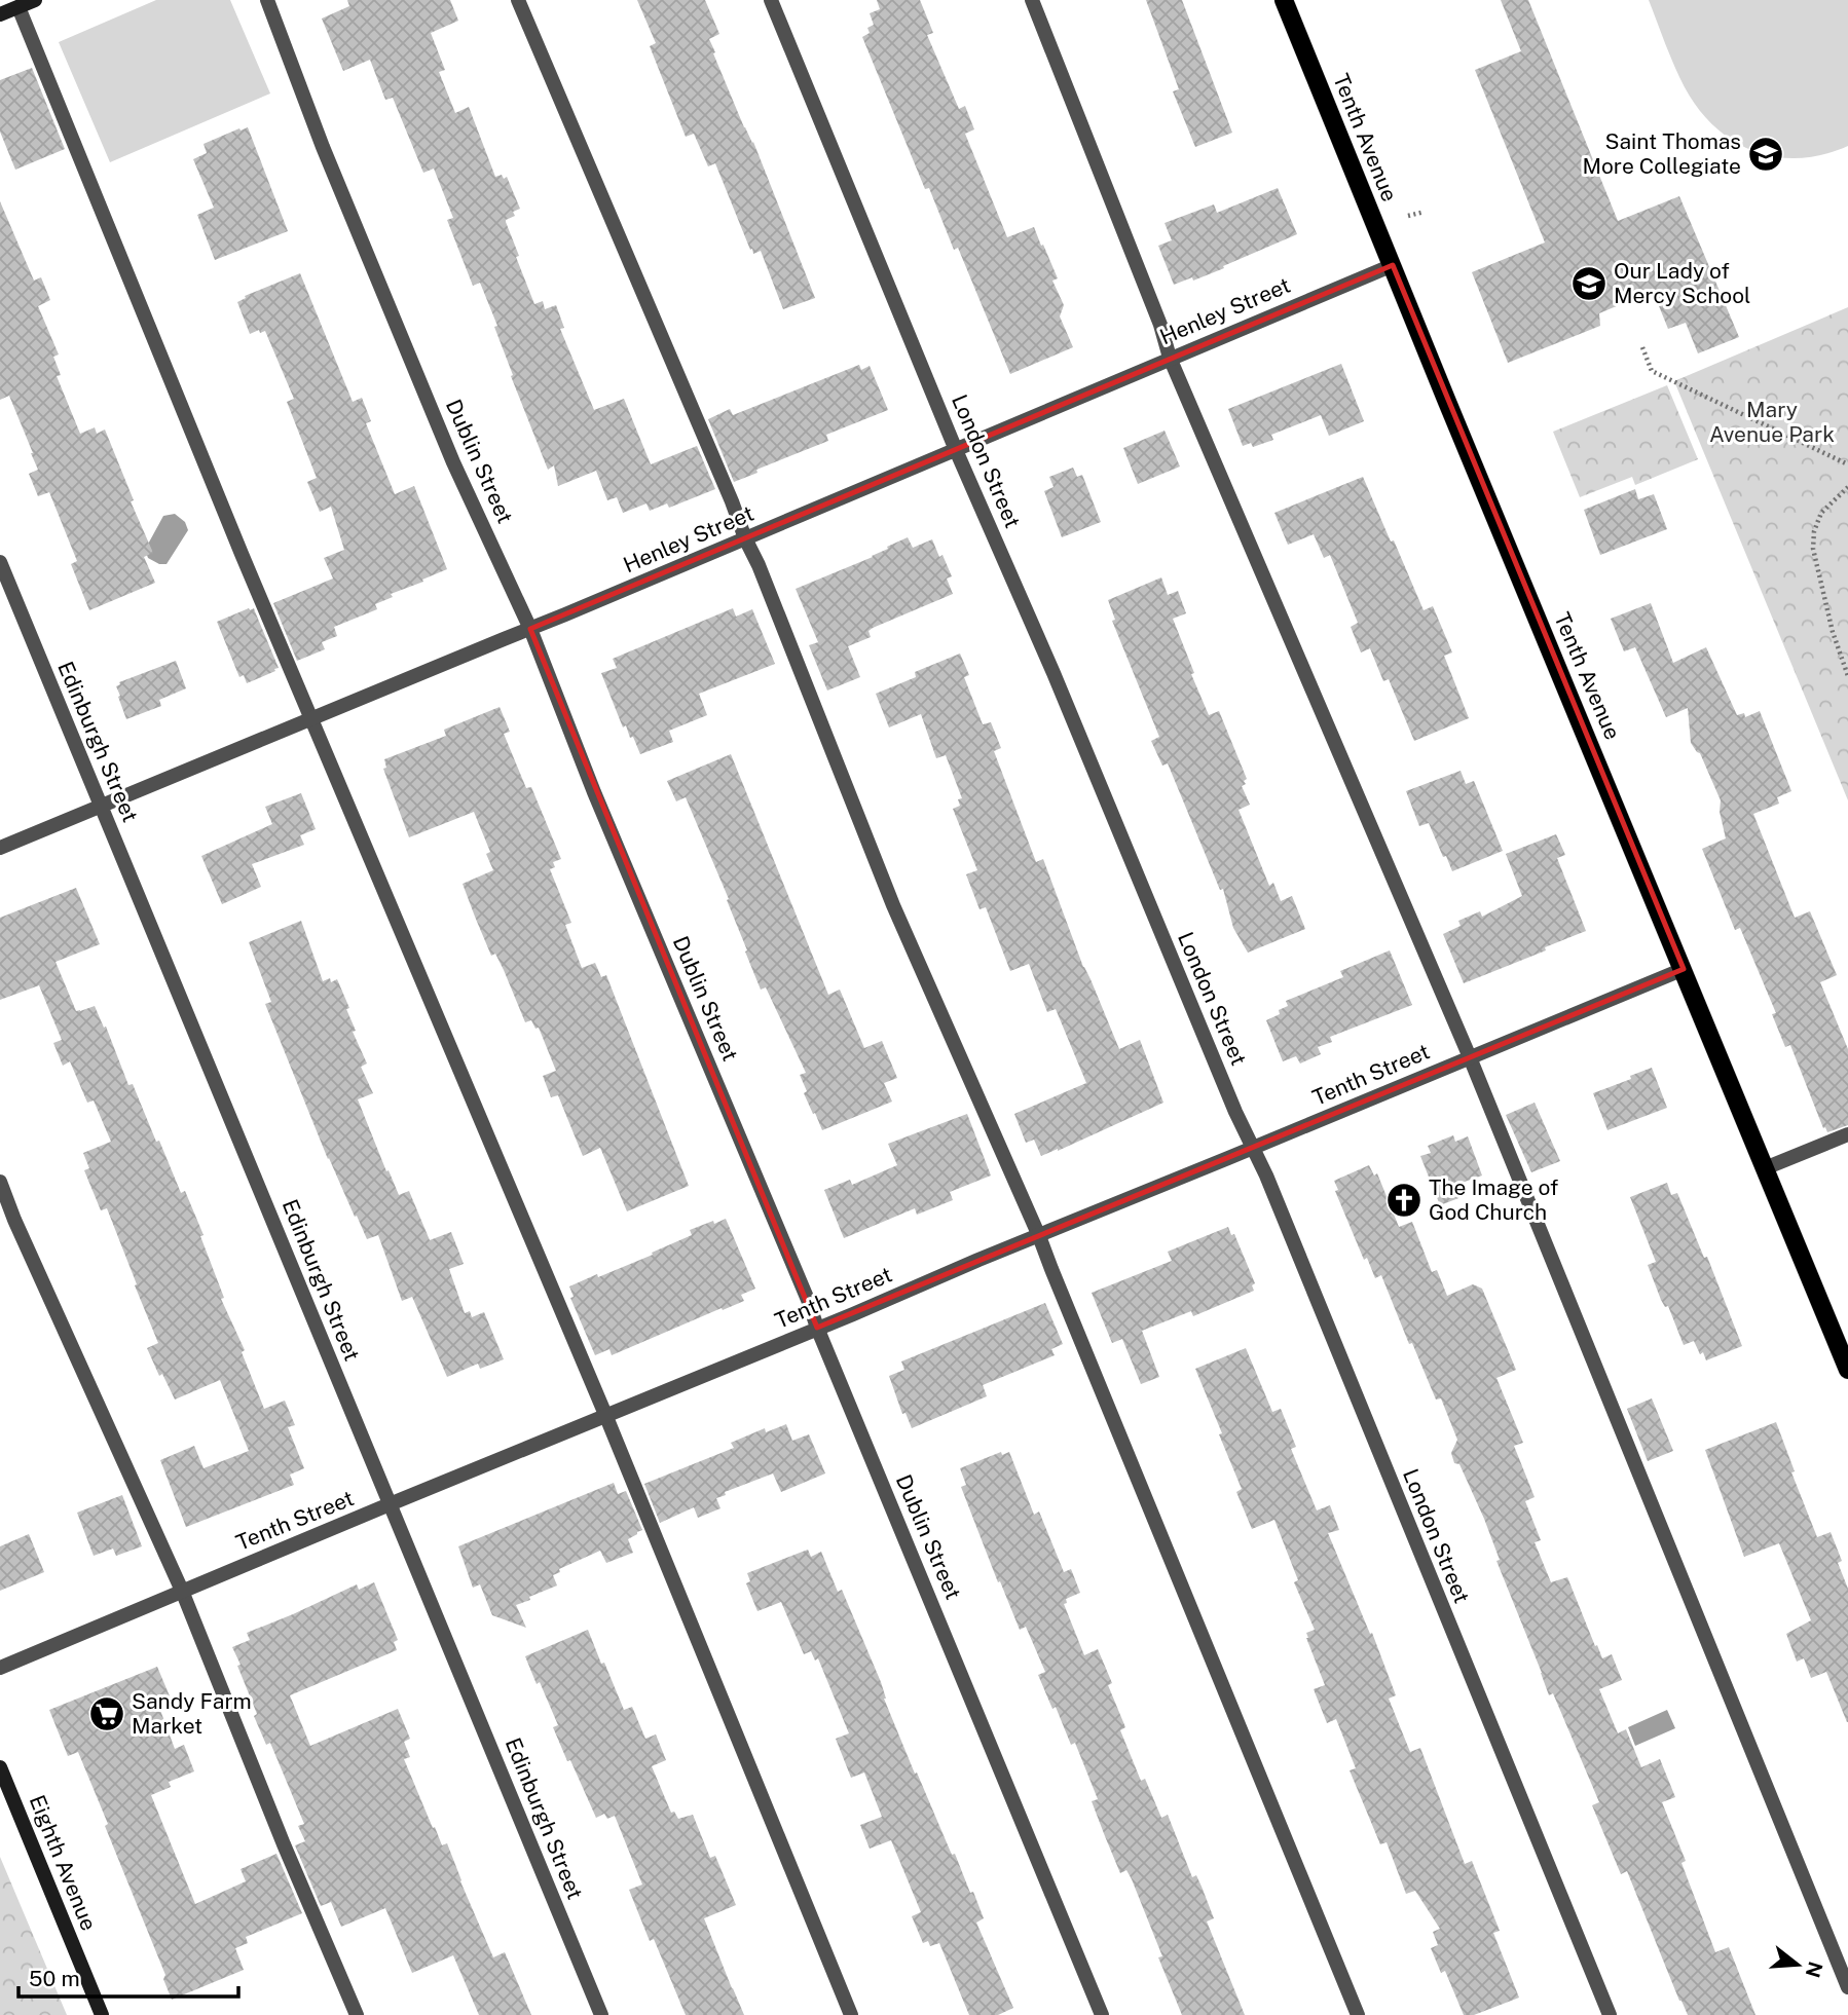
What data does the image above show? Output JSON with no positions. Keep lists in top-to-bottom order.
{
  "streets": {
    "main road": ["Tenth Avenue"],
    "street": [
      "Henley Street",
      "Dublin Street",
      "London Street",
      "Edinburgh Street",
      "Tenth Street",
      "Eighth Avenue"
    ]
  },
  "crossings": [
    ["Tenth Avenue", "Henley Street"],
    ["Tenth Avenue", "Tenth Street"],
    ["Henley Street", "Dublin Street"],
    ["Henley Street", "London Street"],
    ["Henley Street", "Edinburgh Street"],
    ["Dublin Street", "Tenth Street"],
    ["London Street", "Tenth Street"],
    ["Edinburgh Street", "Tenth Street"]
  ],
  "parks": ["Mary Avenue Park"],
  "places": {
    "school or university": ["Saint Thomas More Collegiate", "Our Lady of Mercy School"],
    "church": ["The Image of God Church"],
    "supermarket": ["Sandy Farm Market"]
  },
  "scale_bar": "50 m",
  "north": "right"
}
